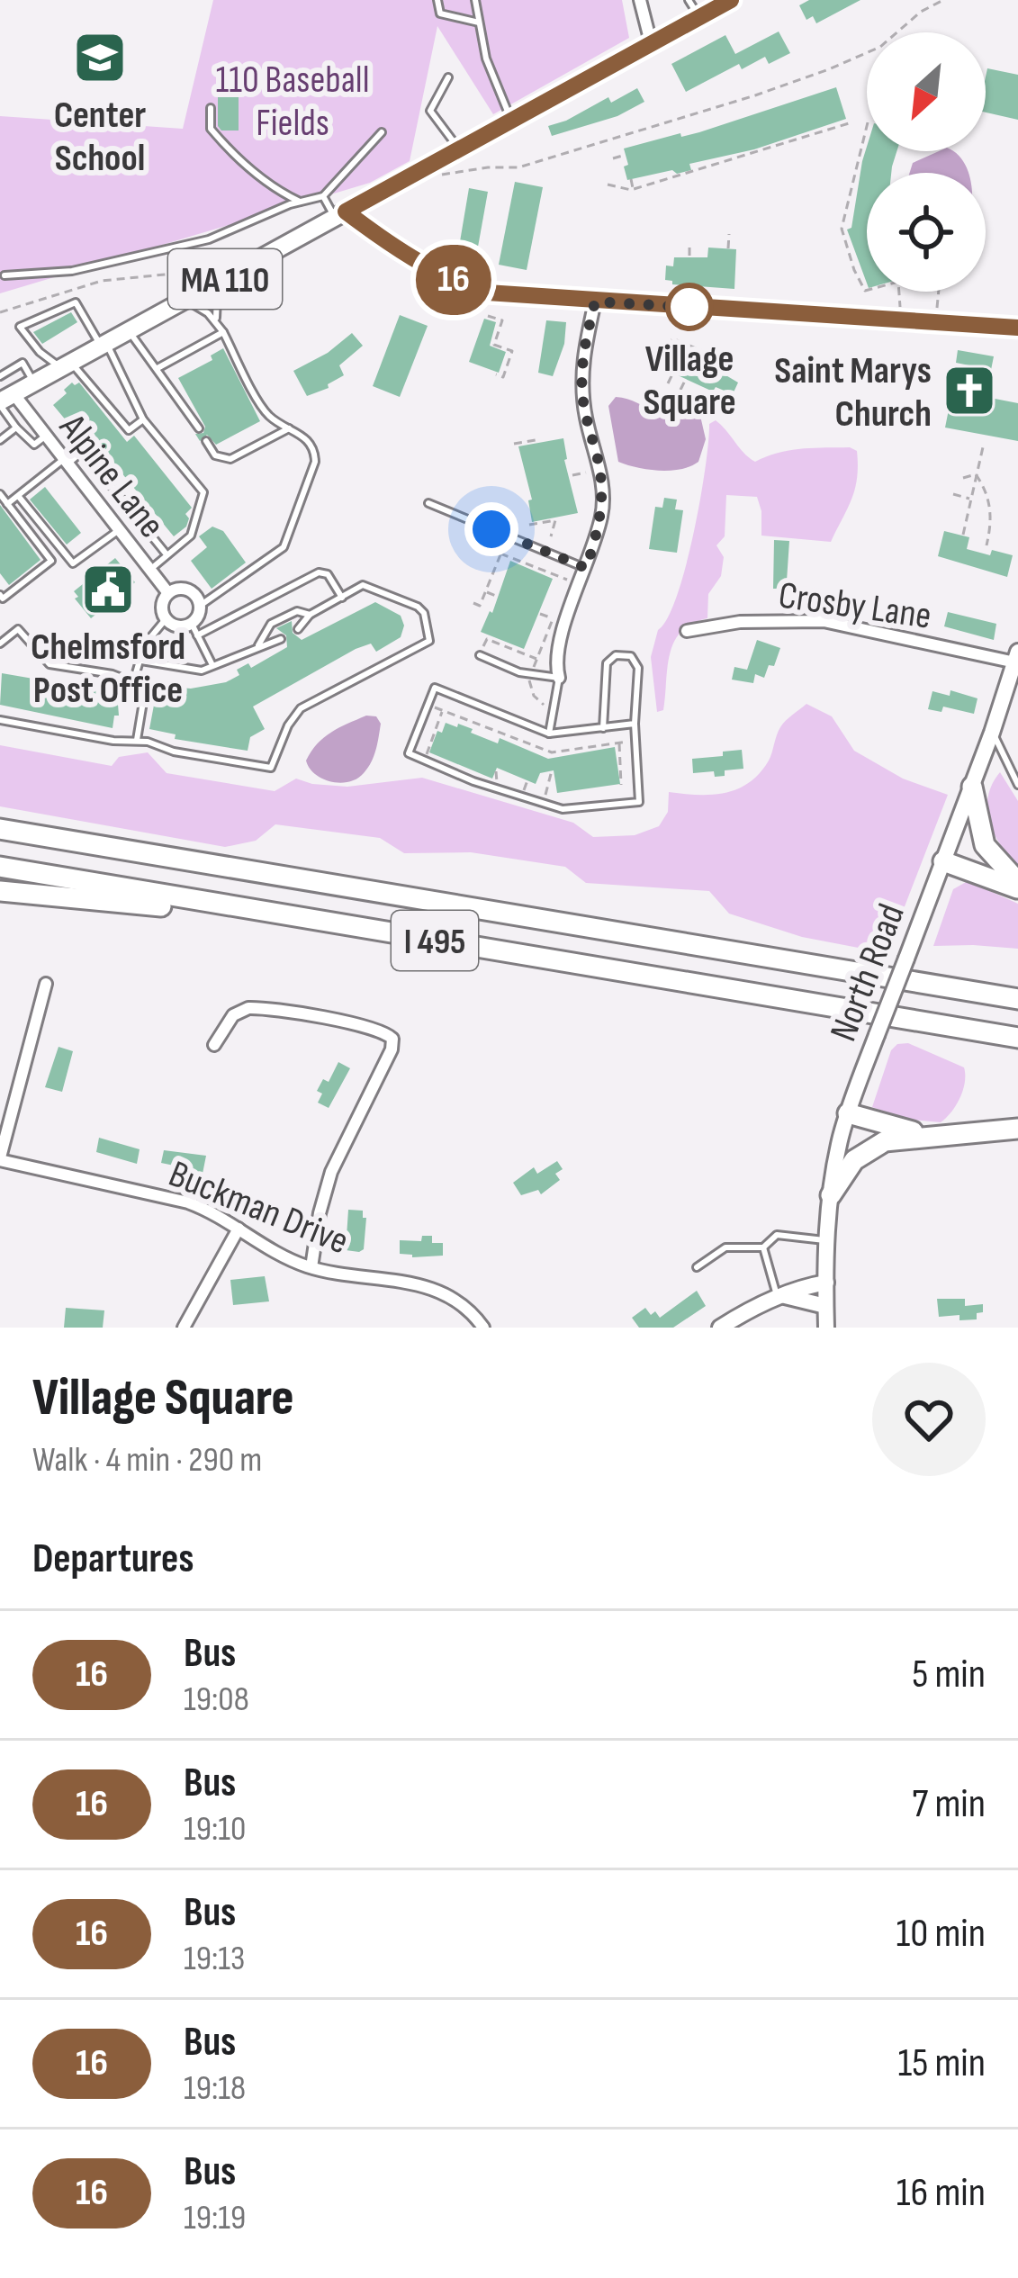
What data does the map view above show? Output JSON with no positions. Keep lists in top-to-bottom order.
{
  "streets": {
    "highway": ["I 495"],
    "main road": ["MA 110"],
    "street": [
      "Alpine Lane",
      "Crosby Lane",
      "North Road",
      "Buckman Drive"
    ]
  },
  "crossings": [
    ["MA 110", "Alpine Lane"],
    ["Crosby Lane", "North Road"]
  ],
  "parks": ["110 Baseball Fields"],
  "places": {
    "school or university": ["Center School"],
    "other": ["Village Square"],
    "church": ["Saint Marys Church"],
    "public building": ["Chelmsford Post Office"]
  },
  "lines": ["bus line 16"],
  "north": "bottom left",
  "page": {
    "on_map": "16",
    "heading": [
      ["Village Square", "Walk · 4 min · 290 m"],
      "Departures"
    ],
    "list": [
      {
        "mark": "16",
        "name": "Bus",
        "note": "19:08",
        "value": "5 min"
      },
      {
        "mark": "16",
        "name": "Bus",
        "note": "19:10",
        "value": "7 min"
      },
      {
        "mark": "16",
        "name": "Bus",
        "note": "19:13",
        "value": "10 min"
      },
      {
        "mark": "16",
        "name": "Bus",
        "note": "19:18",
        "value": "15 min"
      },
      {
        "mark": "16",
        "name": "Bus",
        "note": "19:19",
        "value": "16 min"
      }
    ]
  }
}
